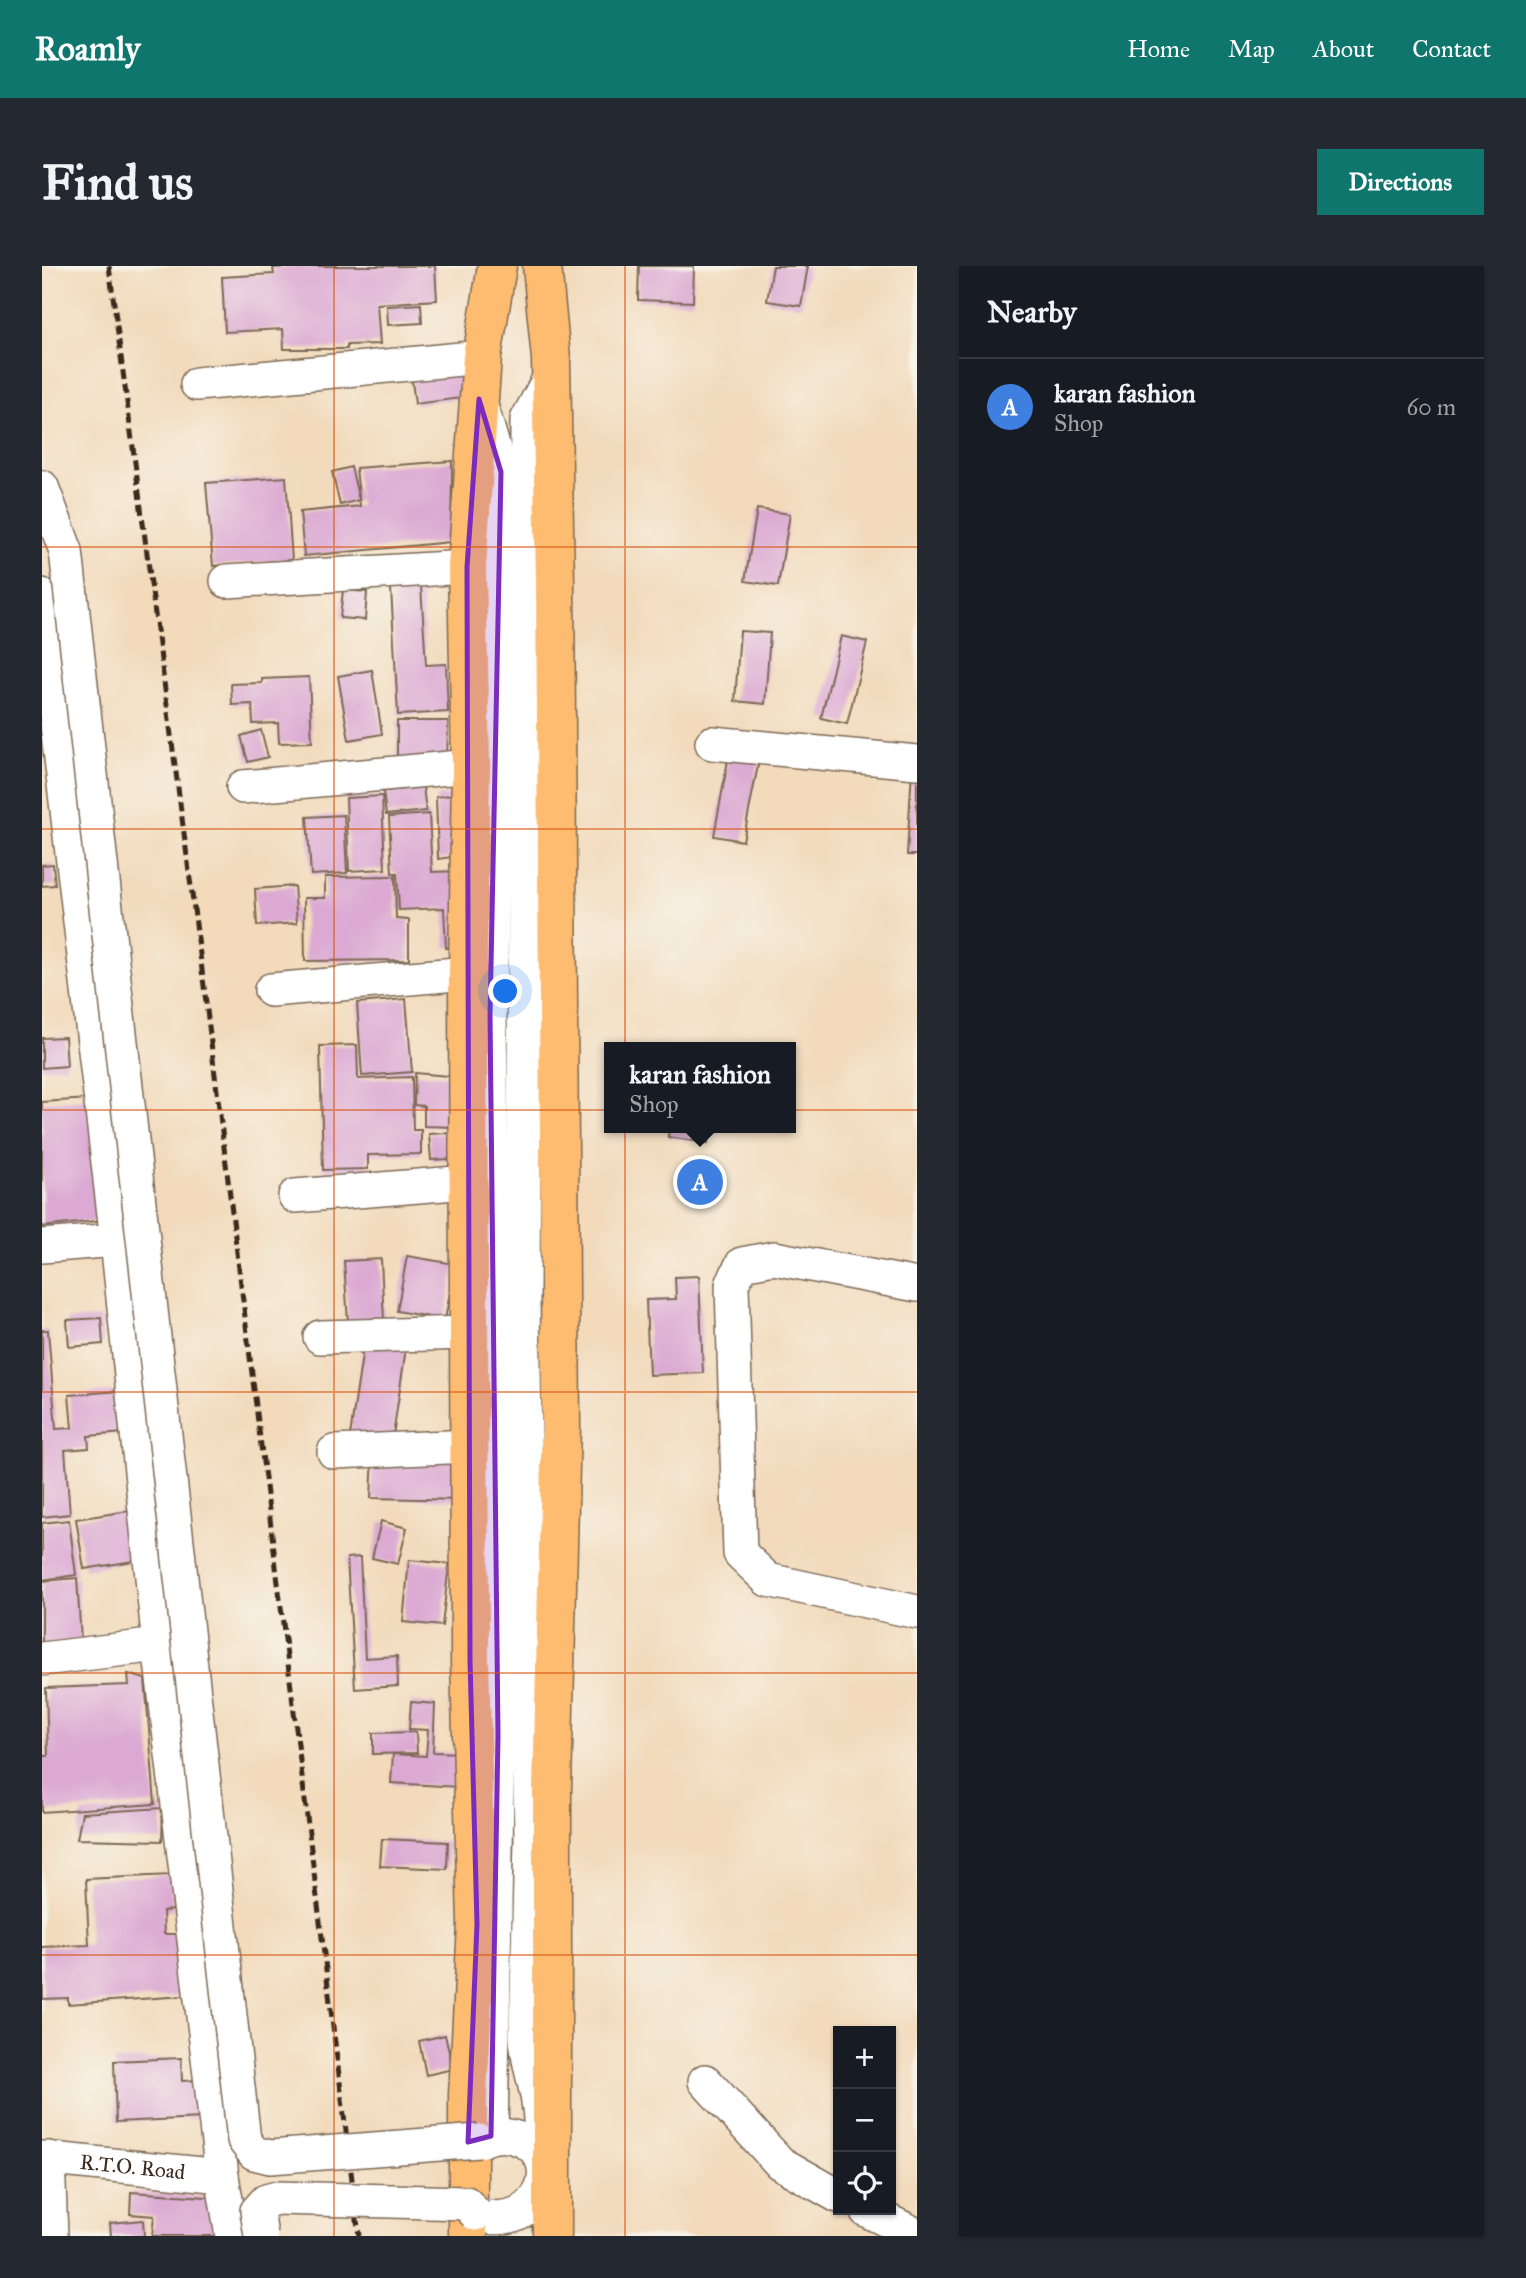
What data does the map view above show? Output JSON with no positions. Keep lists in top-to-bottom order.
{
  "streets": {
    "street": ["R.T.O. Road"]
  },
  "page": {
    "header": "Roamly",
    "nav": [
      "Home",
      "Map",
      "About",
      "Contact"
    ],
    "buttons": "Directions",
    "title": "Find us",
    "heading": "Nearby",
    "list": [
      {
        "mark": "A",
        "name": "karan fashion",
        "note": "Shop",
        "value": "60 m"
      }
    ],
    "popup": ["karan fashion", "Shop"],
    "pins": "A",
    "map_buttons": ["+", "−"]
  }
}
